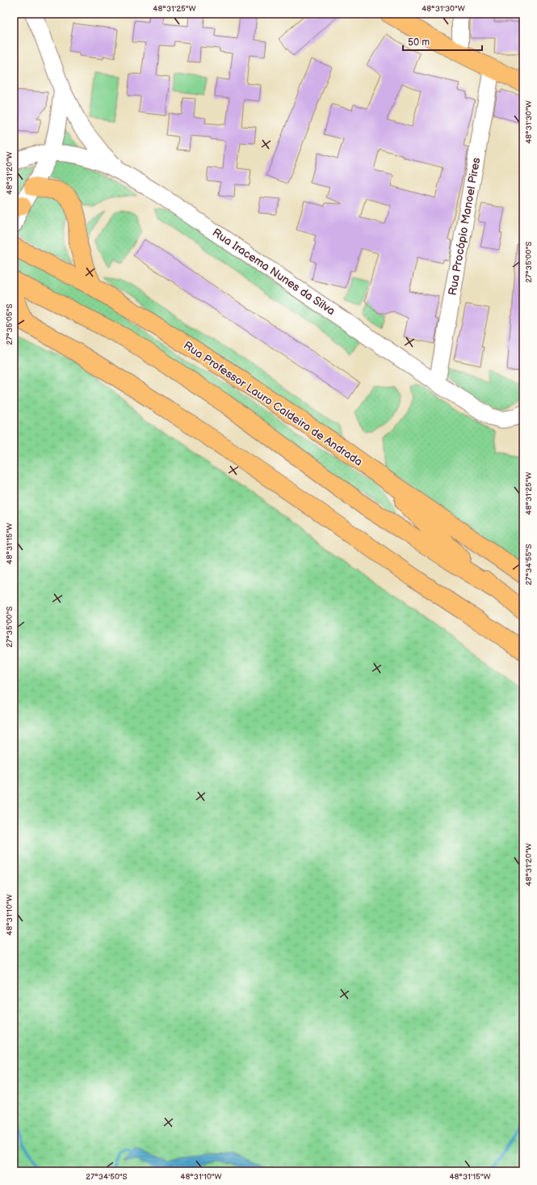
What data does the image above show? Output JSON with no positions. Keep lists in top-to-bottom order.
{
  "streets": {
    "main road": ["Rua Professor Lauro Caldeira de Andrada"],
    "street": ["Rua Procópio Manoel Pires", "Rua Iracema Nunes da Silva"]
  },
  "crossings": [
    ["Rua Procópio Manoel Pires", "Rua Iracema Nunes da Silva"]
  ],
  "scale_bar": "50 m",
  "coordinates": [
    "48°31'25\"W",
    "48°31'30\"W",
    "48°31'20\"W",
    "27°35'00\"S",
    "27°35'05\"S",
    "48°31'15\"W",
    "27°34'55\"S",
    "48°31'10\"W",
    "27°34'50\"S"
  ]
}
